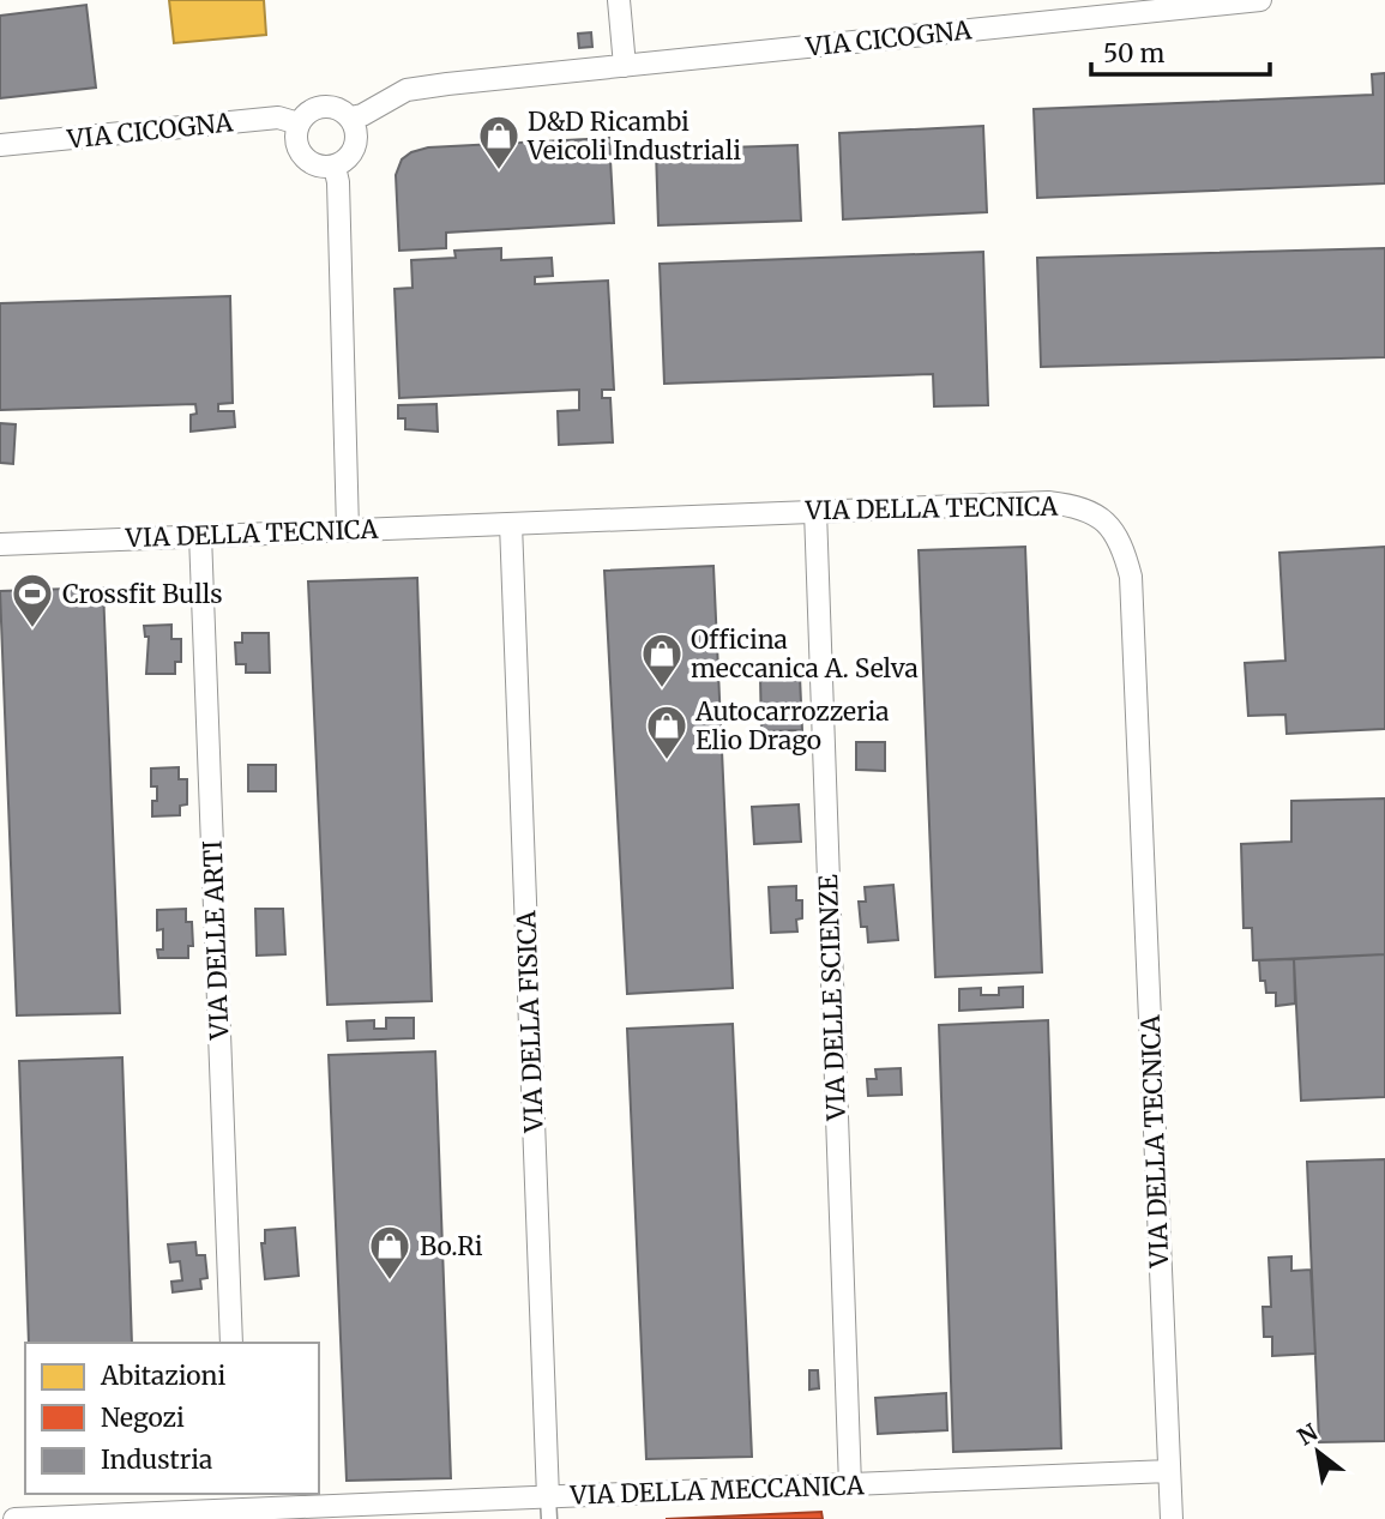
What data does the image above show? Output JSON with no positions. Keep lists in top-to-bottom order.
{
  "streets": {
    "street": [
      "VIA CICOGNA",
      "VIA DELLA TECNICA",
      "VIA DELLE ARTI",
      "VIA DELLE SCIENZE",
      "VIA DELLA FISICA",
      "VIA DELLA MECCANICA"
    ]
  },
  "crossings": [
    ["VIA DELLA TECNICA", "VIA DELLE ARTI"],
    ["VIA DELLA TECNICA", "VIA DELLE SCIENZE"],
    ["VIA DELLA TECNICA", "VIA DELLA FISICA"],
    ["VIA DELLA TECNICA", "VIA DELLA MECCANICA"],
    ["VIA DELLE SCIENZE", "VIA DELLA MECCANICA"],
    ["VIA DELLA FISICA", "VIA DELLA MECCANICA"]
  ],
  "places": {
    "shop": [
      "D&D Ricambi Veicoli Industriali",
      "Officina meccanica A. Selva",
      "Autocarrozzeria Elio Drago",
      "Bo.Ri"
    ],
    "sports": ["Crossfit Bulls"]
  },
  "legend": ["Abitazioni", "Negozi", "Industria"],
  "scale_bar": "50 m",
  "north": "top left"
}
